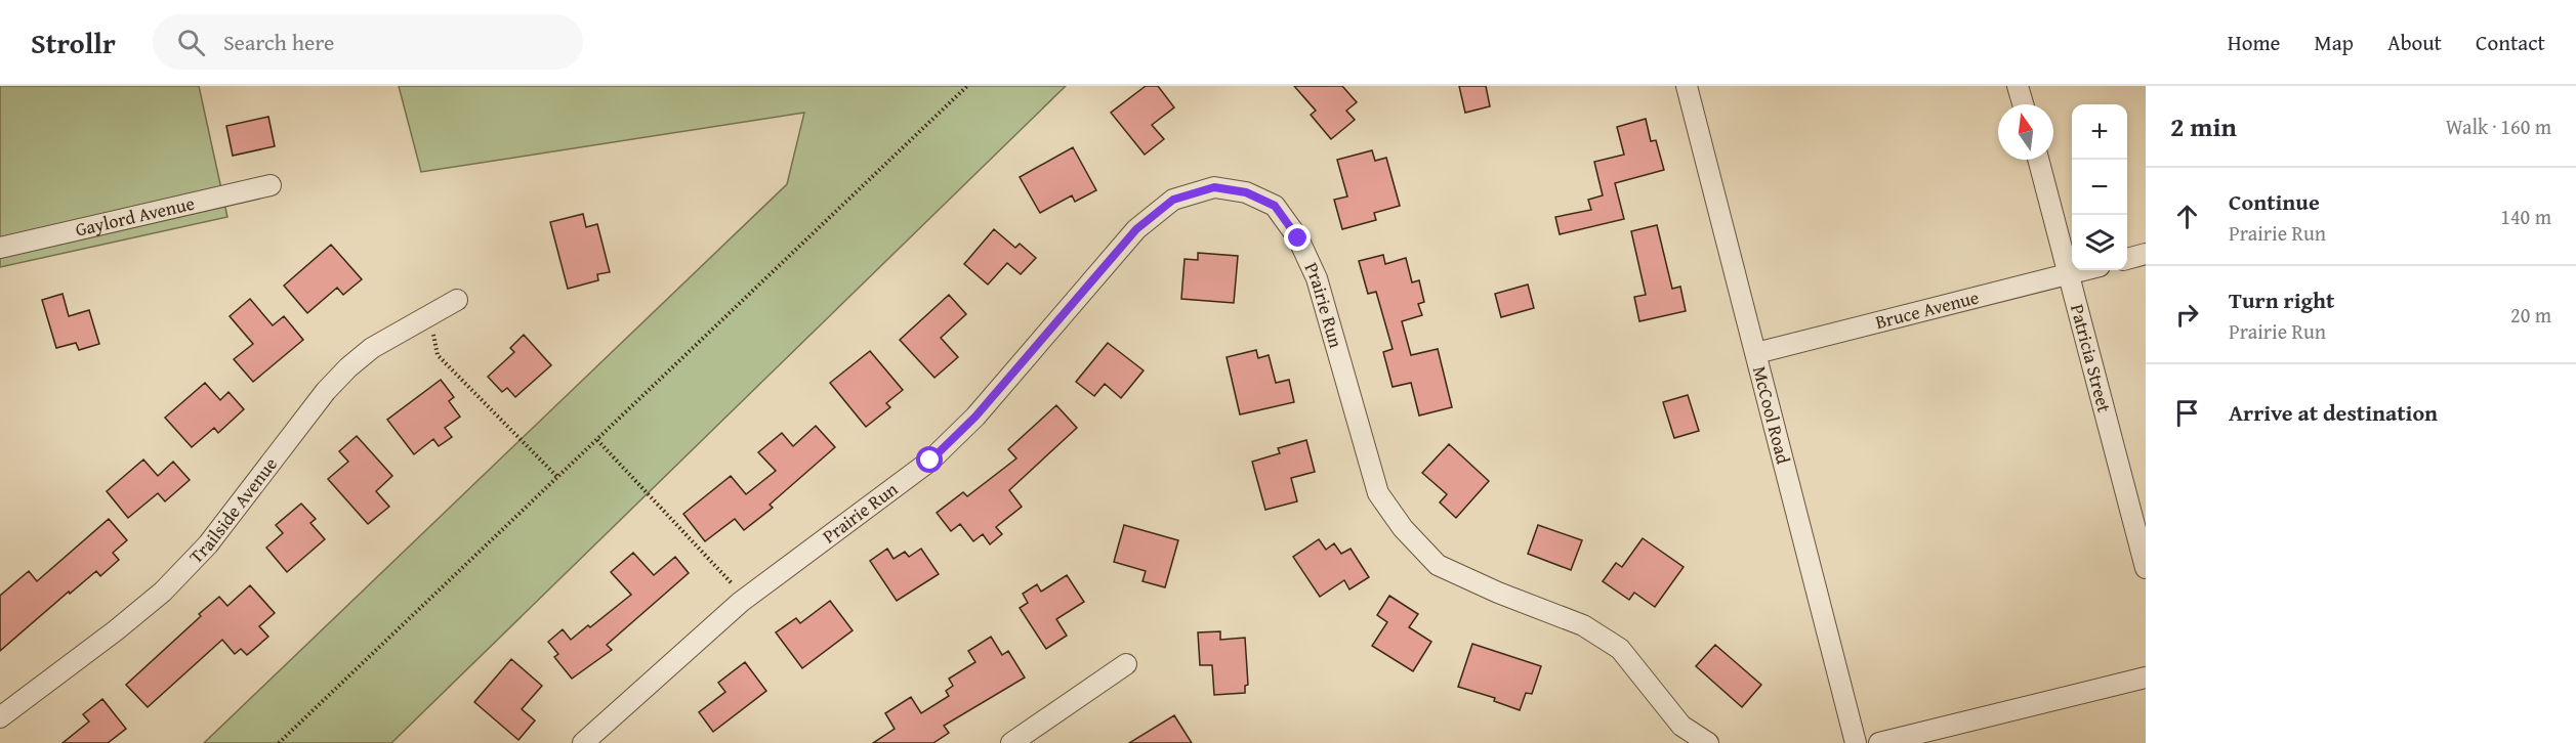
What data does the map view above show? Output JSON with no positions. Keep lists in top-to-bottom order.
{
  "streets": {
    "street": [
      "Gaylord Avenue",
      "Prairie Run",
      "Bruce Avenue",
      "Patricia Street",
      "McCool Road",
      "Trailside Avenue"
    ]
  },
  "crossings": [
    ["Bruce Avenue", "Patricia Street"],
    ["Bruce Avenue", "McCool Road"]
  ],
  "north": "top",
  "page": {
    "header": "Strollr",
    "search": "Search here",
    "nav": [
      "Home",
      "Map",
      "About",
      "Contact"
    ],
    "heading": ["2 min", "Walk · 160 m"],
    "map_buttons": ["+", "−"],
    "list": [
      ["Continue", "Prairie Run", "140 m"],
      ["Turn right", "Prairie Run", "20 m"],
      "Arrive at destination"
    ]
  }
}
